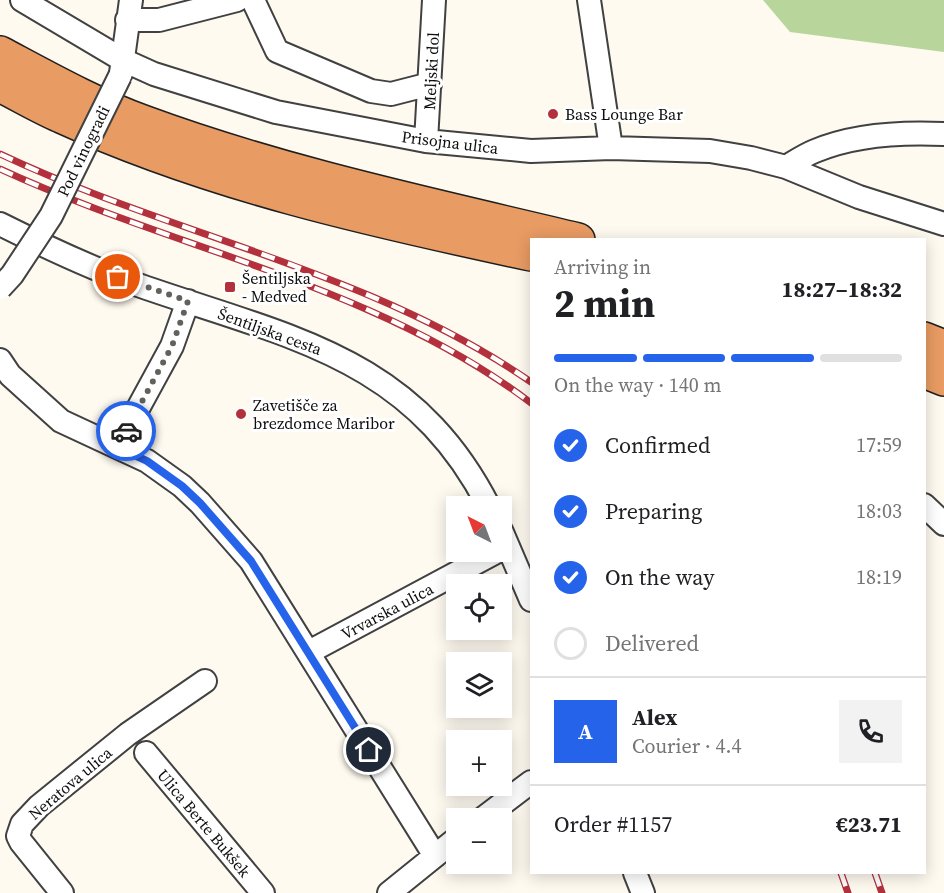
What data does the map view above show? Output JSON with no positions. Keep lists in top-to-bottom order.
{
  "streets": {
    "street": [
      "Meljski dol",
      "Prisojna ulica",
      "Pod vinogradi",
      "Šentiljska cesta",
      "Vrvarska ulica",
      "Neratova ulica",
      "Ulica Berte Bukšek"
    ]
  },
  "crossings": [
    ["Meljski dol", "Prisojna ulica"],
    ["Prisojna ulica", "Pod vinogradi"]
  ],
  "places": {
    "other": ["Bass Lounge Bar", "Zavetišče za brezdomce Maribor"],
    "transit": ["Šentiljska - Medved"]
  },
  "north": "top left",
  "page": {
    "heading": ["2 min", "Arriving in", "18:27–18:32"],
    "panel": [
      "Alex",
      "Courier · 4.4",
      "Order #1157",
      "€23.71"
    ],
    "bar": "On the way · 140 m",
    "list": [
      ["Confirmed", "17:59"],
      ["Preparing", "18:03"],
      ["On the way", "18:19"],
      "Delivered"
    ],
    "map_buttons": ["+", "−"],
    "round": "A"
  }
}
